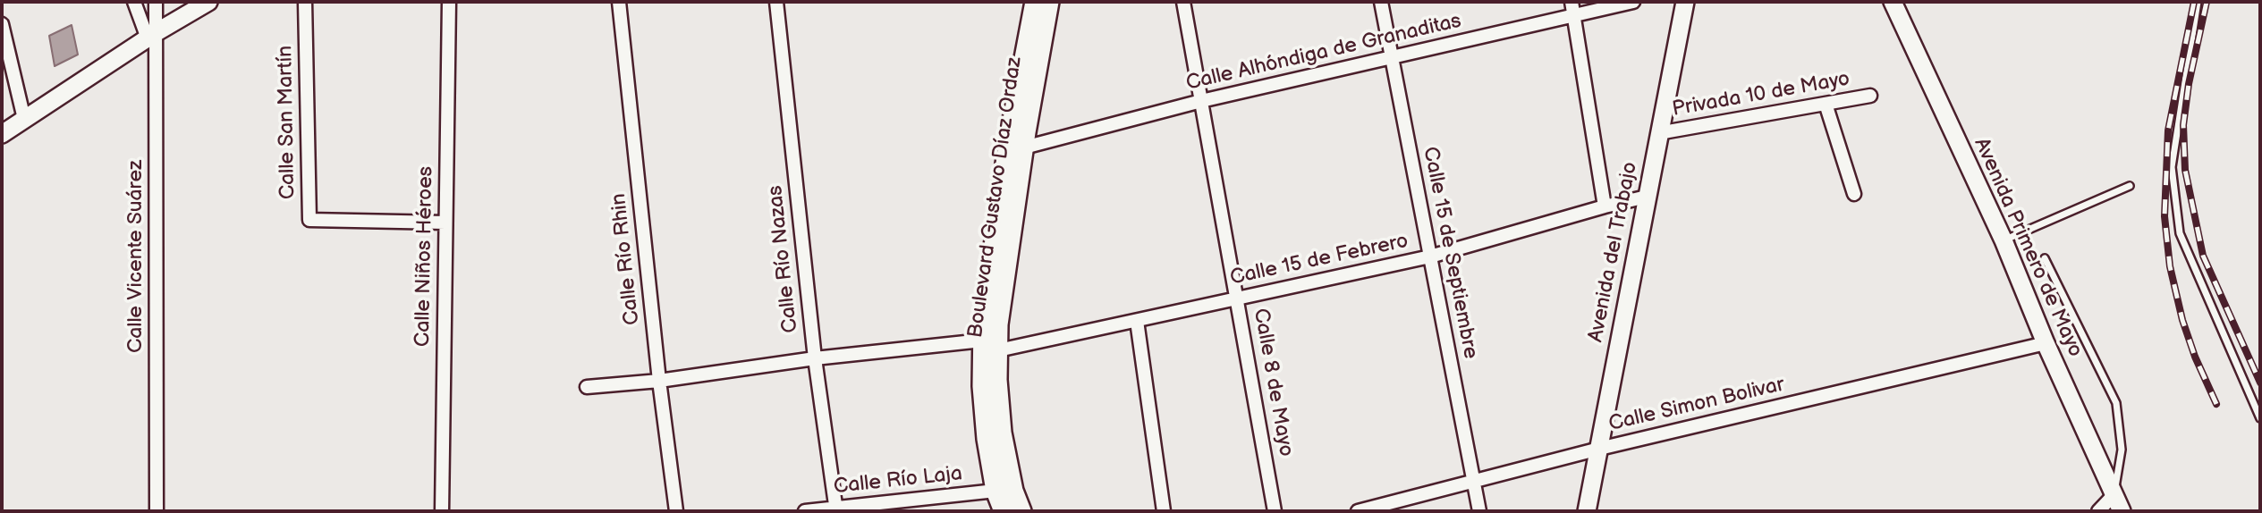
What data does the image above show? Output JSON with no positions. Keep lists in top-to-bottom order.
{
  "streets": {
    "main road": ["Boulevard Gustavo Díaz Ordaz"],
    "street": [
      "Calle Alhóndiga de Granaditas",
      "Privada 10 de Mayo",
      "Calle San Martín",
      "Avenida Primero de Mayo",
      "Avenida del Trabajo",
      "Calle 15 de Septiembre",
      "Calle Vicente Suárez",
      "Calle Niños Héroes",
      "Calle Río Rhin",
      "Calle Río Nazas",
      "Calle 15 de Febrero",
      "Calle 8 de Mayo",
      "Calle Simon Bolivar",
      "Calle Río Laja"
    ]
  },
  "crossings": [
    ["Calle Alhóndiga de Granaditas", "Boulevard Gustavo Díaz Ordaz"],
    ["Calle Alhóndiga de Granaditas", "Calle 15 de Septiembre"],
    ["Calle Alhóndiga de Granaditas", "Calle 8 de Mayo"],
    ["Privada 10 de Mayo", "Avenida del Trabajo"],
    ["Calle San Martín", "Calle Niños Héroes"],
    ["Boulevard Gustavo Díaz Ordaz", "Calle 15 de Febrero"],
    ["Boulevard Gustavo Díaz Ordaz", "Calle Río Laja"],
    ["Avenida Primero de Mayo", "Calle Simon Bolivar"],
    ["Avenida del Trabajo", "Calle 15 de Febrero"],
    ["Avenida del Trabajo", "Calle Simon Bolivar"],
    ["Calle 15 de Septiembre", "Calle 15 de Febrero"],
    ["Calle 15 de Septiembre", "Calle Simon Bolivar"],
    ["Calle Río Rhin", "Calle 15 de Febrero"],
    ["Calle Río Nazas", "Calle 15 de Febrero"],
    ["Calle Río Nazas", "Calle Río Laja"],
    ["Calle 15 de Febrero", "Calle 8 de Mayo"]
  ]
}
